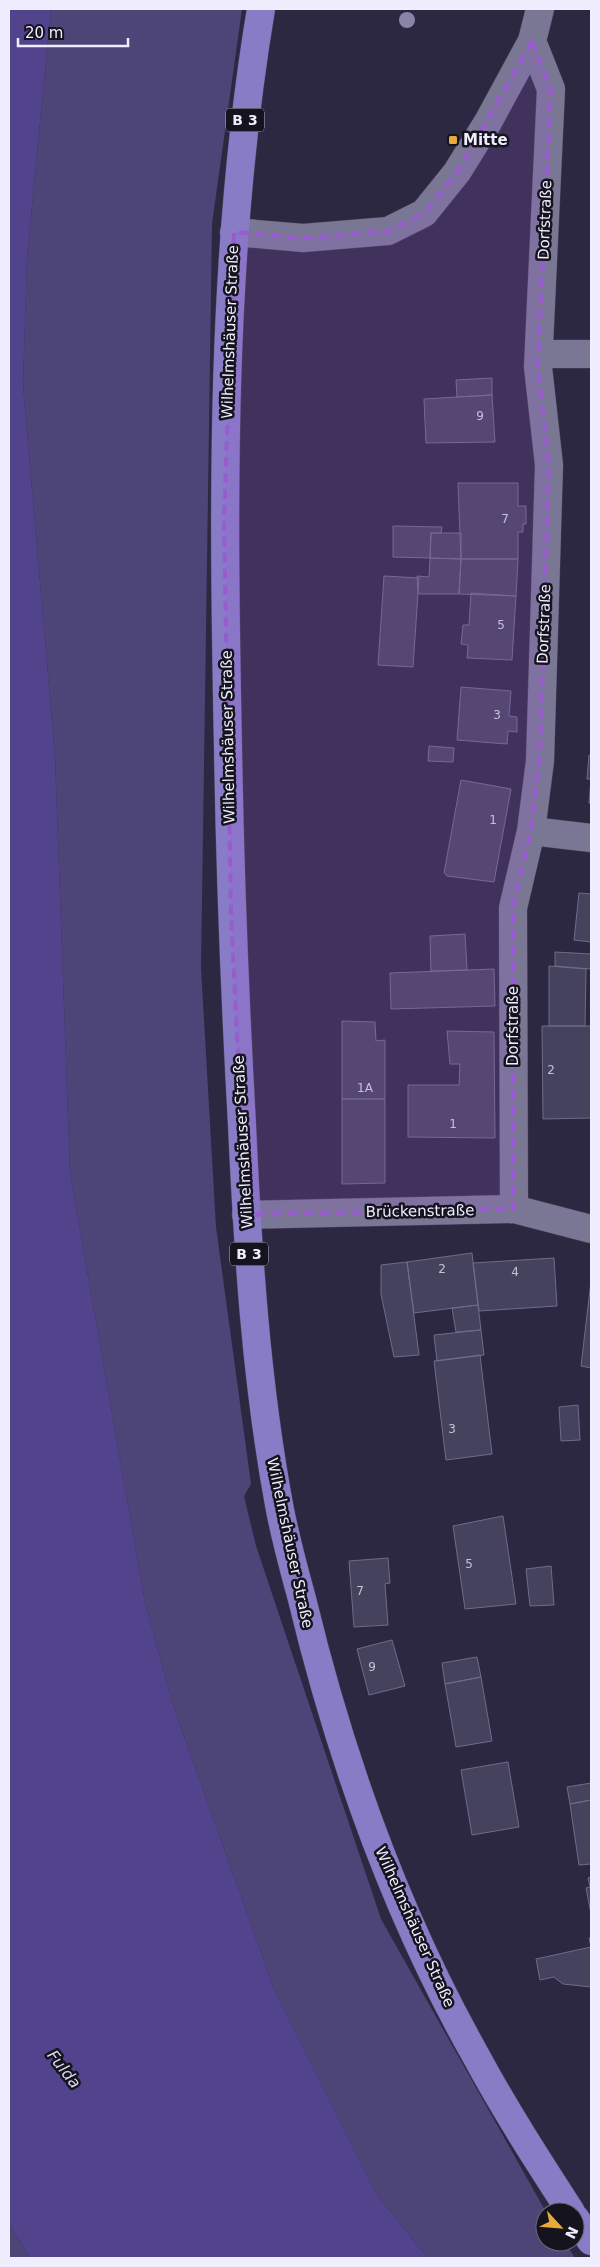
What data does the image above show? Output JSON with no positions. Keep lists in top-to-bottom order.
{
  "streets": {
    "main road": ["B 3", "Wilhelmshäuser Straße"],
    "street": ["Dorfstraße", "Brückenstraße"]
  },
  "crossings": [
    ["Dorfstraße", "Brückenstraße"],
    ["Wilhelmshäuser Straße", "Brückenstraße"]
  ],
  "water": ["Fulda"],
  "places": {
    "transit": ["Mitte"]
  },
  "house_numbers": [
    "9",
    "7",
    "5",
    "3",
    "1",
    "2",
    "1A",
    "1",
    "2",
    "4",
    "3",
    "5",
    "7",
    "9"
  ],
  "scale_bar": "20 m",
  "north": "bottom right"
}
